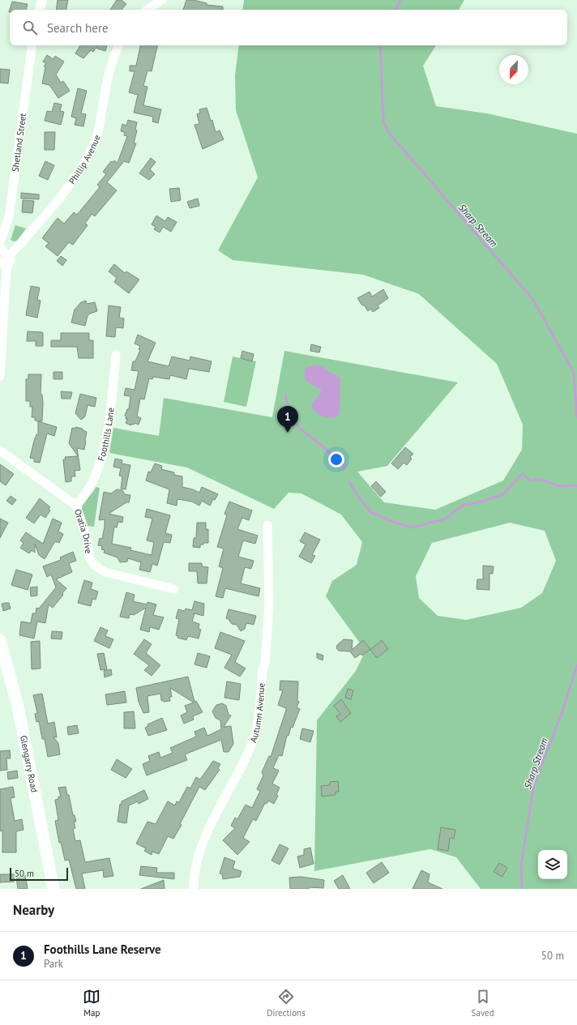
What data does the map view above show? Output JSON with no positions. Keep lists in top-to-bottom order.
{
  "streets": {
    "main road": ["Glengarry Road"],
    "street": [
      "Shetland Street",
      "Phillip Avenue",
      "Foothills Lane",
      "Oratia Drive",
      "Autumn Avenue"
    ]
  },
  "crossings": [
    ["Foothills Lane", "Oratia Drive"]
  ],
  "water": ["Sharp Stream"],
  "scale_bar": "50 m",
  "north": "bottom left",
  "page": {
    "search": "Search here",
    "pins": "1",
    "scale": "50 m",
    "heading": "Nearby",
    "list": [
      {
        "mark": "1",
        "name": "Foothills Lane Reserve",
        "note": "Park",
        "value": "50 m"
      }
    ],
    "nav": ["Map", "Directions", "Saved"]
  }
}
